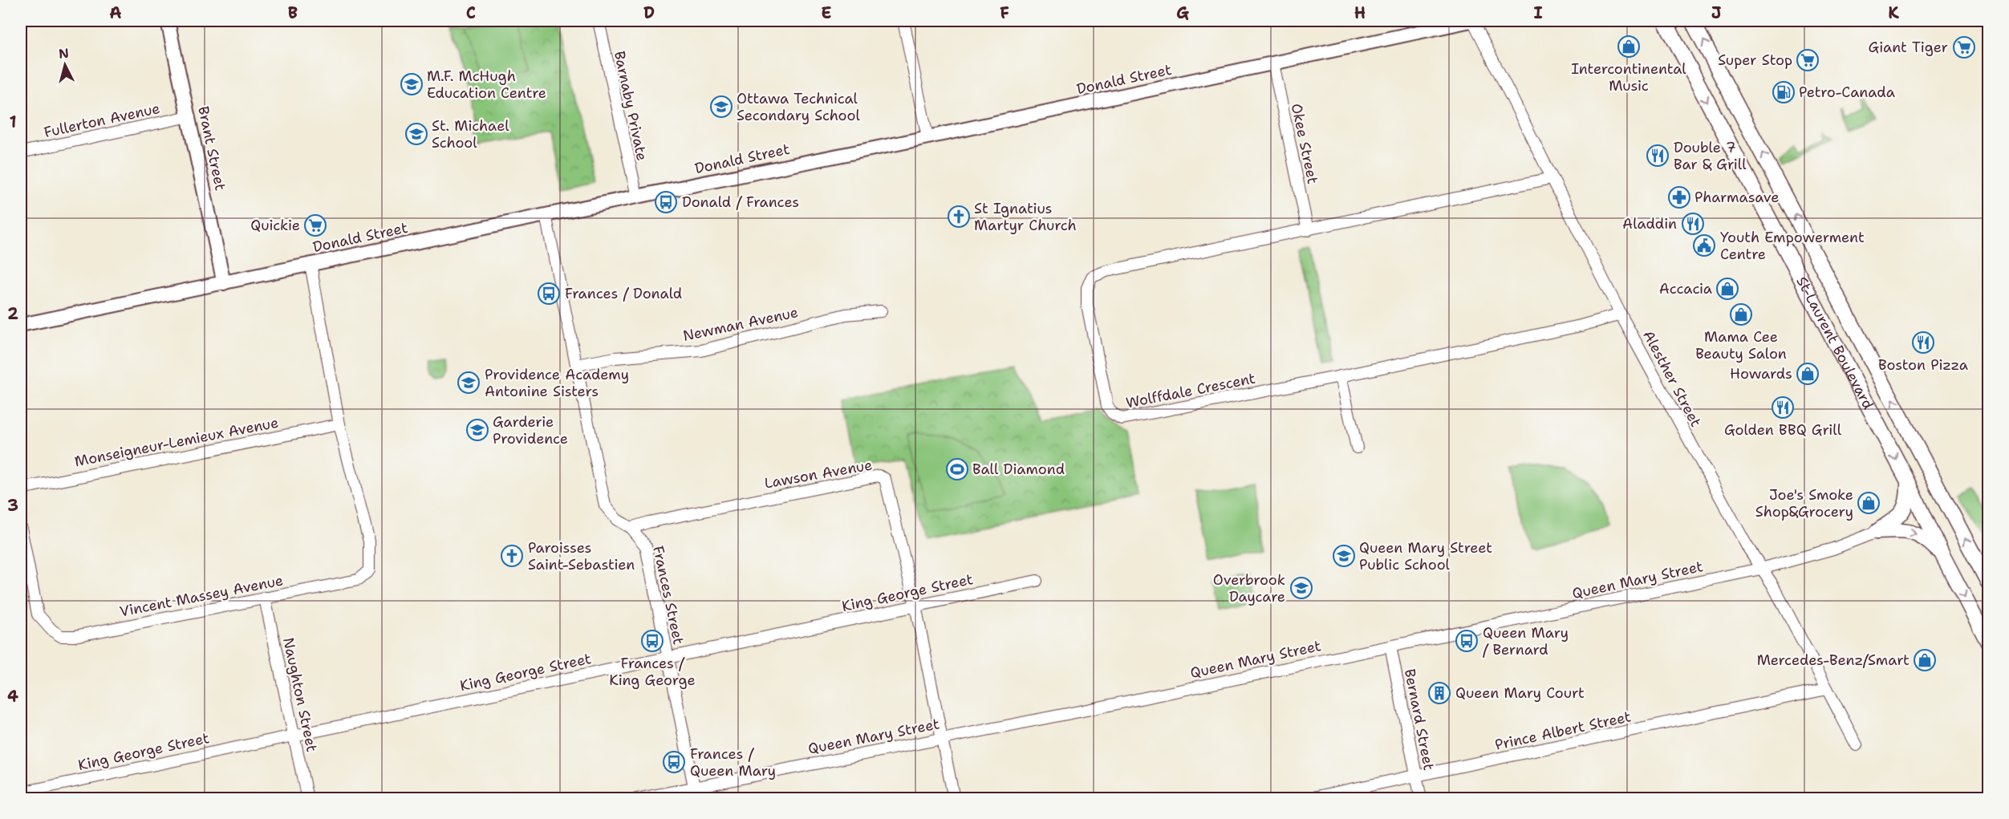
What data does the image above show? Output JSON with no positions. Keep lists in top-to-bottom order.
{
  "streets": {
    "main road": ["St-Laurent Boulevard"],
    "street": [
      "Donald Street",
      "Barnaby Private",
      "Fullerton Avenue",
      "Okee Street",
      "Brant Street",
      "Newman Avenue",
      "Alesther Street",
      "Wolffdale Crescent",
      "Monseigneur-Lemieux Avenue",
      "Lawson Avenue",
      "Queen Mary Street",
      "King George Street",
      "Frances Street",
      "Vincent Massey Avenue",
      "Naughton Street",
      "Bernard Street",
      "Prince Albert Street"
    ]
  },
  "crossings": [
    ["Donald Street", "Barnaby Private"],
    ["Donald Street", "Okee Street"],
    ["Donald Street", "Brant Street"],
    ["Donald Street", "Alesther Street"],
    ["Donald Street", "Frances Street"],
    ["Fullerton Avenue", "Brant Street"],
    ["Okee Street", "Wolffdale Crescent"],
    ["Newman Avenue", "Frances Street"],
    ["Alesther Street", "Wolffdale Crescent"],
    ["Alesther Street", "Queen Mary Street"],
    ["Alesther Street", "Prince Albert Street"],
    ["Monseigneur-Lemieux Avenue", "Vincent Massey Avenue"],
    ["Lawson Avenue", "Queen Mary Street"],
    ["Lawson Avenue", "King George Street"],
    ["Lawson Avenue", "Frances Street"],
    ["Queen Mary Street", "Frances Street"],
    ["Queen Mary Street", "Bernard Street"],
    ["King George Street", "Frances Street"],
    ["King George Street", "Naughton Street"],
    ["Vincent Massey Avenue", "Naughton Street"],
    ["Bernard Street", "Prince Albert Street"]
  ],
  "places": {
    "shop": [
      "Intercontinental Music",
      "Accacia",
      "Mama Cee Beauty Salon",
      "Howards",
      "Joe's Smoke Shop&Grocery",
      "Mercedes-Benz/Smart"
    ],
    "supermarket": ["Giant Tiger", "Super Stop", "Quickie"],
    "school or university": [
      "M.F. McHugh Education Centre",
      "Ottawa Technical Secondary School",
      "St. Michael School",
      "Providence Academy Antonine Sisters",
      "Garderie Providence",
      "Queen Mary Street Public School",
      "Overbrook Daycare"
    ],
    "fuel station": ["Petro-Canada"],
    "restaurant": [
      "Double 7 Bar & Grill",
      "Aladdin",
      "Boston Pizza",
      "Golden BBQ Grill"
    ],
    "pharmacy": ["Pharmasave"],
    "bus stop": [
      "Donald / Frances",
      "Frances / Donald",
      "Frances / King George",
      "Queen Mary / Bernard",
      "Frances / Queen Mary"
    ],
    "church": ["St Ignatius Martyr Church", "Paroisses Saint-Sebastien"],
    "public building": ["Youth Empowerment Centre"],
    "sports": ["Ball Diamond"],
    "building": ["Queen Mary Court"]
  },
  "north": "top",
  "grid": {
    "columns": [
      "A",
      "B",
      "C",
      "D",
      "E",
      "F",
      "G",
      "H",
      "I",
      "J",
      "K"
    ],
    "rows": [
      "1",
      "2",
      "3",
      "4"
    ]
  }
}
